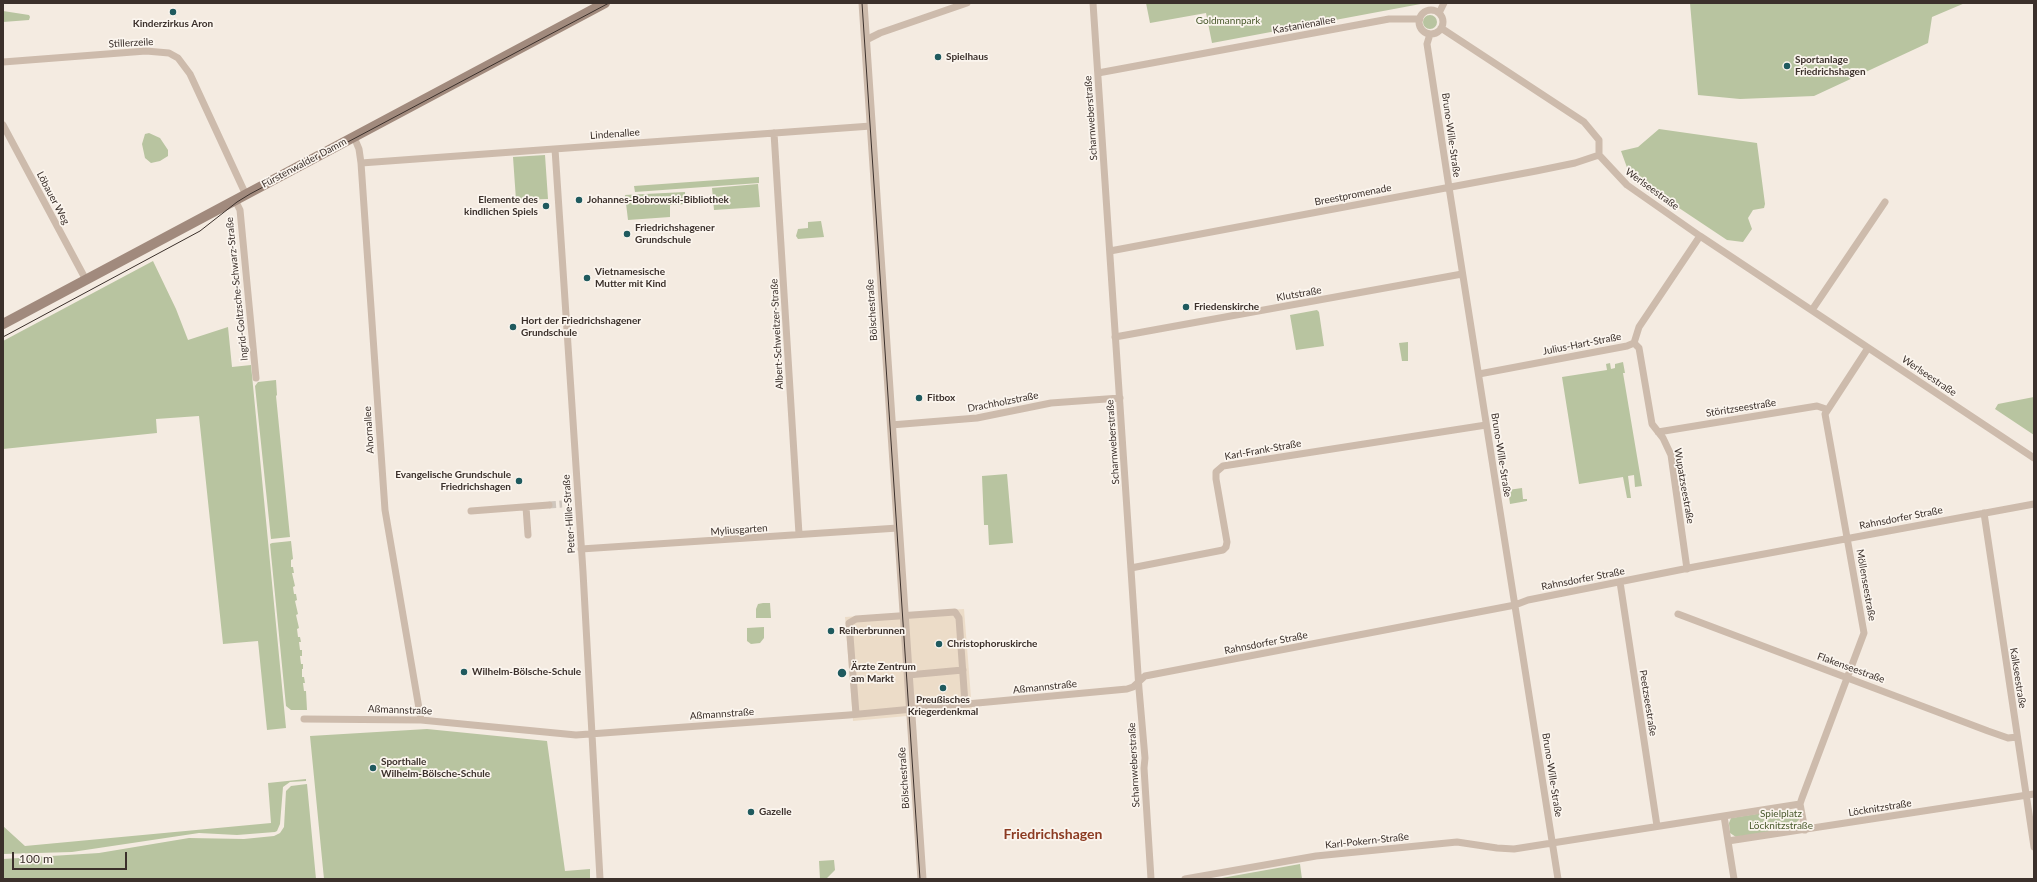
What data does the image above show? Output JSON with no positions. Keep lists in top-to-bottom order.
{
  "streets": {
    "main road": ["Fürstenwalder Damm"],
    "street": [
      "Kastanienallee",
      "Stillerzeile",
      "Scharnweberstraße",
      "Lindenallee",
      "Bruno-Wille-Straße",
      "Werlseestraße",
      "Breestpromenade",
      "Löbauer Weg",
      "Ingrid-Goltzsche-Schwarz-Straße",
      "Klutstraße",
      "Bölschestraße",
      "Albert-Schweitzer-Straße",
      "Julius-Hart-Straße",
      "Drachholzstraße",
      "Störitzseestraße",
      "Ahornallee",
      "Karl-Frank-Straße",
      "Wupatzseestraße",
      "Peter-Hille-Straße",
      "Rahnsdorfer Straße",
      "Myliusgarten",
      "Möllenseestraße",
      "Flakenseestraße",
      "Kalkseestraße",
      "Aßmannstraße",
      "Peetzseestraße",
      "Löcknitzstraße",
      "Karl-Pokern-Straße"
    ]
  },
  "crossings": [
    ["Kastanienallee", "Scharnweberstraße"],
    ["Kastanienallee", "Bruno-Wille-Straße"],
    ["Stillerzeile", "Fürstenwalder Damm"],
    ["Scharnweberstraße", "Breestpromenade"],
    ["Scharnweberstraße", "Klutstraße"],
    ["Scharnweberstraße", "Drachholzstraße"],
    ["Scharnweberstraße", "Karl-Frank-Straße"],
    ["Scharnweberstraße", "Rahnsdorfer Straße"],
    ["Scharnweberstraße", "Aßmannstraße"],
    ["Lindenallee", "Bölschestraße"],
    ["Lindenallee", "Albert-Schweitzer-Straße"],
    ["Lindenallee", "Ahornallee"],
    ["Lindenallee", "Peter-Hille-Straße"],
    ["Bruno-Wille-Straße", "Breestpromenade"],
    ["Bruno-Wille-Straße", "Klutstraße"],
    ["Bruno-Wille-Straße", "Julius-Hart-Straße"],
    ["Bruno-Wille-Straße", "Karl-Frank-Straße"],
    ["Bruno-Wille-Straße", "Rahnsdorfer Straße"],
    ["Bruno-Wille-Straße", "Karl-Pokern-Straße"],
    ["Fürstenwalder Damm", "Löbauer Weg"],
    ["Fürstenwalder Damm", "Ingrid-Goltzsche-Schwarz-Straße"],
    ["Fürstenwalder Damm", "Ahornallee"],
    ["Werlseestraße", "Breestpromenade"],
    ["Werlseestraße", "Julius-Hart-Straße"],
    ["Bölschestraße", "Drachholzstraße"],
    ["Bölschestraße", "Myliusgarten"],
    ["Bölschestraße", "Aßmannstraße"],
    ["Albert-Schweitzer-Straße", "Myliusgarten"],
    ["Julius-Hart-Straße", "Wupatzseestraße"],
    ["Störitzseestraße", "Wupatzseestraße"],
    ["Störitzseestraße", "Möllenseestraße"],
    ["Ahornallee", "Aßmannstraße"],
    ["Wupatzseestraße", "Rahnsdorfer Straße"],
    ["Peter-Hille-Straße", "Myliusgarten"],
    ["Peter-Hille-Straße", "Aßmannstraße"],
    ["Rahnsdorfer Straße", "Möllenseestraße"],
    ["Rahnsdorfer Straße", "Kalkseestraße"],
    ["Rahnsdorfer Straße", "Aßmannstraße"],
    ["Rahnsdorfer Straße", "Peetzseestraße"],
    ["Möllenseestraße", "Flakenseestraße"],
    ["Flakenseestraße", "Kalkseestraße"],
    ["Kalkseestraße", "Löcknitzstraße"]
  ],
  "districts": ["Friedrichshagen"],
  "parks": ["Goldmannpark", "Spielplatz Löcknitzstraße"],
  "places": [
    "Kinderzirkus Aron",
    "Spielhaus",
    "Sportanlage Friedrichshagen",
    "Johannes-Bobrowski-Bibliothek",
    "Elemente des kindlichen Spiels",
    "Friedrichshagener Grundschule",
    "Vietnamesische Mutter mit Kind",
    "Friedenskirche",
    "Hort der Friedrichshagener Grundschule",
    "Fitbox",
    "Evangelische Grundschule Friedrichshagen",
    "Reiherbrunnen",
    "Christophoruskirche",
    "Wilhelm-Bölsche-Schule",
    "Ärzte Zentrum am Markt",
    "Preußisches Kriegerdenkmal",
    "Sporthalle Wilhelm-Bölsche-Schule",
    "Gazelle"
  ],
  "scale_bar": "100 m"
}
